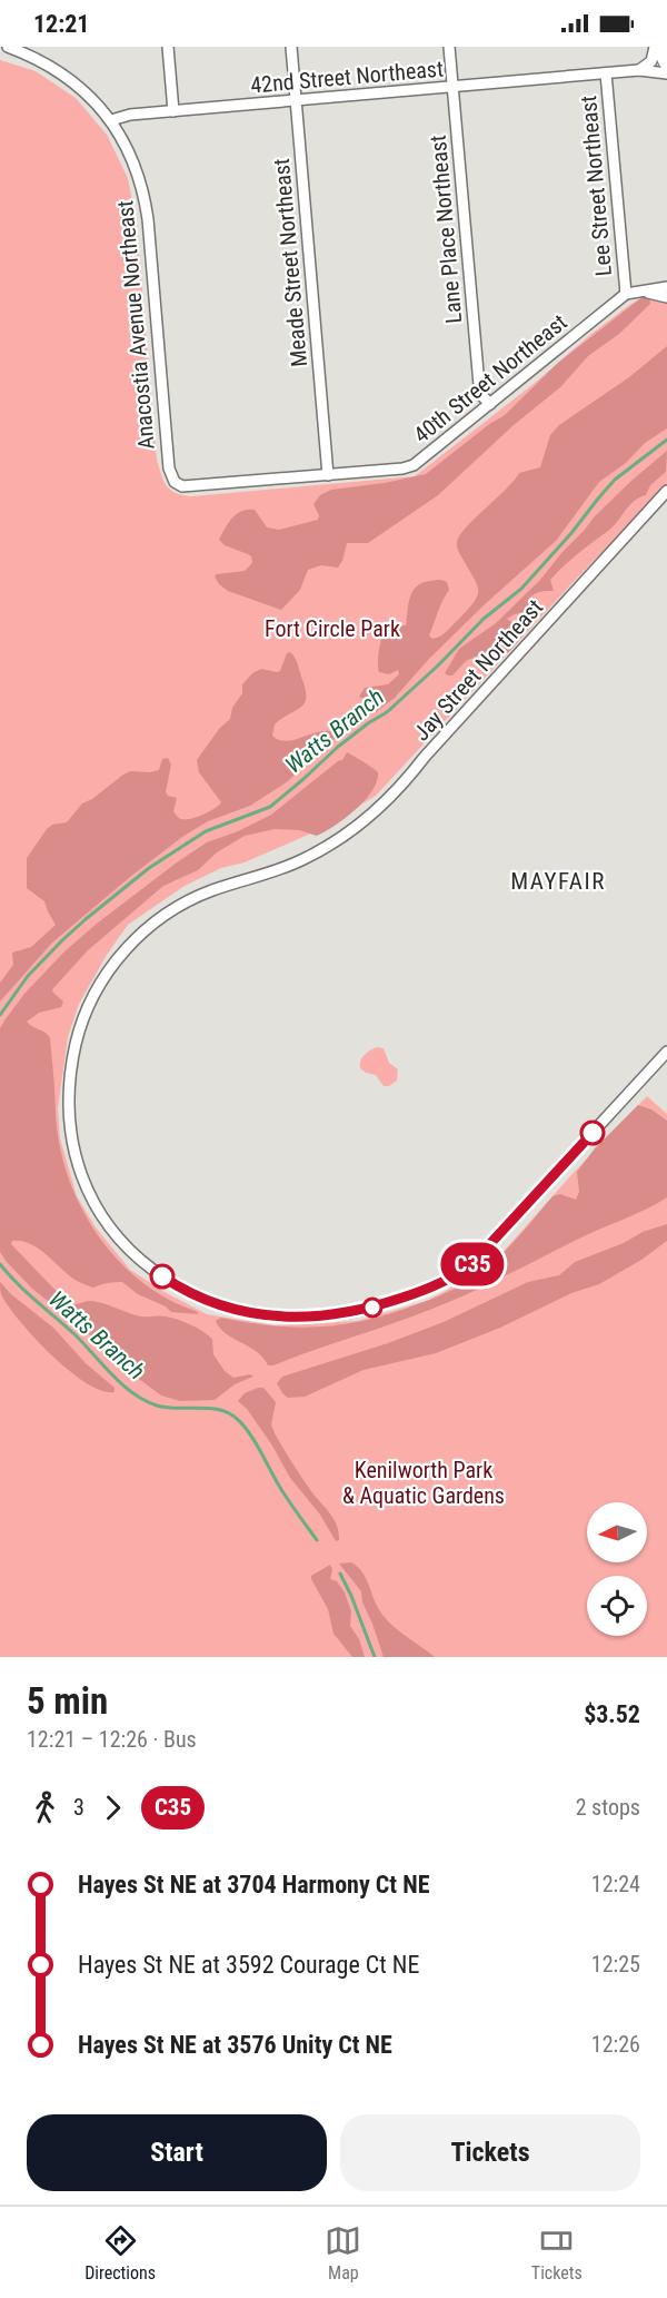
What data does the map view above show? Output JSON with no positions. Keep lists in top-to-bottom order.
{
  "streets": {
    "street": [
      "42nd Street Northeast",
      "Lee Street Northeast",
      "Lane Place Northeast",
      "Meade Street Northeast",
      "Anacostia Avenue Northeast",
      "40th Street Northeast",
      "Jay Street Northeast"
    ]
  },
  "crossings": [
    ["42nd Street Northeast", "Lee Street Northeast"],
    ["42nd Street Northeast", "Lane Place Northeast"],
    ["42nd Street Northeast", "Meade Street Northeast"],
    ["42nd Street Northeast", "Anacostia Avenue Northeast"],
    ["Lee Street Northeast", "40th Street Northeast"],
    ["Lane Place Northeast", "40th Street Northeast"],
    ["Meade Street Northeast", "40th Street Northeast"],
    ["Anacostia Avenue Northeast", "40th Street Northeast"]
  ],
  "districts": ["MAYFAIR"],
  "water": ["Watts Branch"],
  "parks": ["Fort Circle Park", "Kenilworth Park & Aquatic Gardens"],
  "lines": ["bus line C35"],
  "north": "left",
  "page": {
    "status": "12:21",
    "on_map": "C35",
    "heading": ["5 min", "12:21 – 12:26 · Bus", "$3.52"],
    "legs": ["3", "C35", "2 stops"],
    "list": [
      {
        "name": "Hayes St NE at 3704 Harmony Ct NE",
        "value": "12:24"
      },
      {
        "name": "Hayes St NE at 3592 Courage Ct NE",
        "value": "12:25"
      },
      {
        "name": "Hayes St NE at 3576 Unity Ct NE",
        "value": "12:26"
      }
    ],
    "buttons": ["Start", "Tickets"],
    "tabs": ["Directions", "Map", "Tickets"]
  }
}
